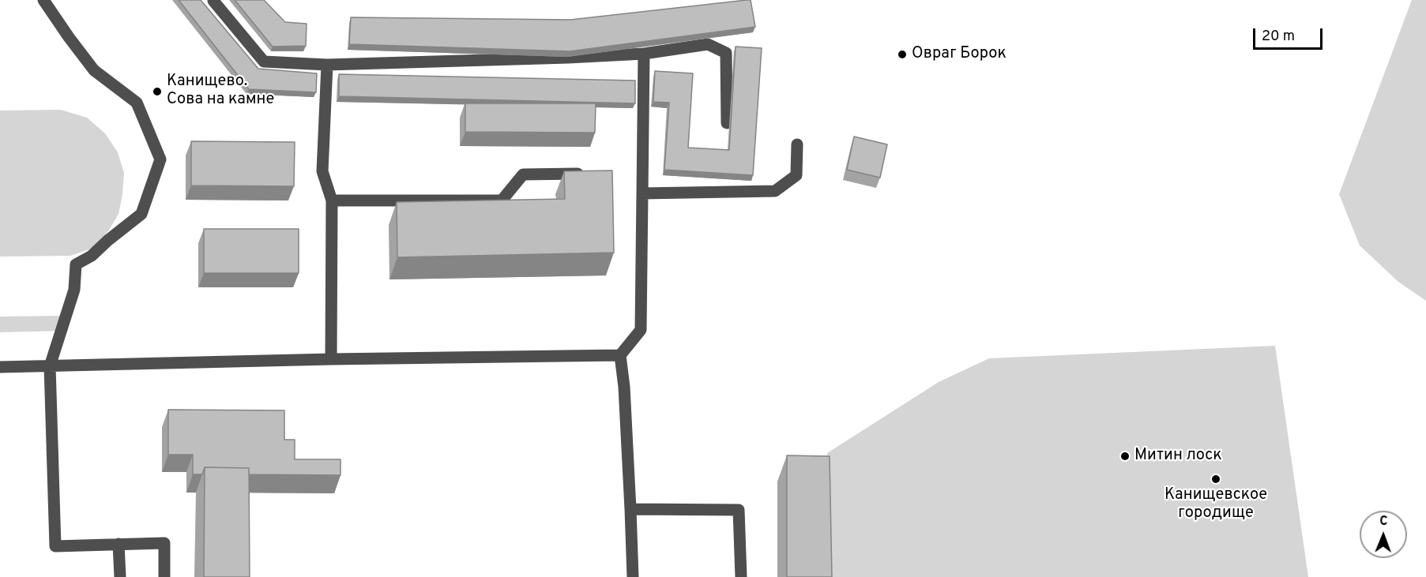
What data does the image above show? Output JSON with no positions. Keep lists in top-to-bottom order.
{
  "places": [
    "Овраг Борок",
    "Канищево. Сова на камне",
    "Митин лоск",
    "Канищевское городище"
  ],
  "scale_bar": "20 m",
  "north": "top"
}
